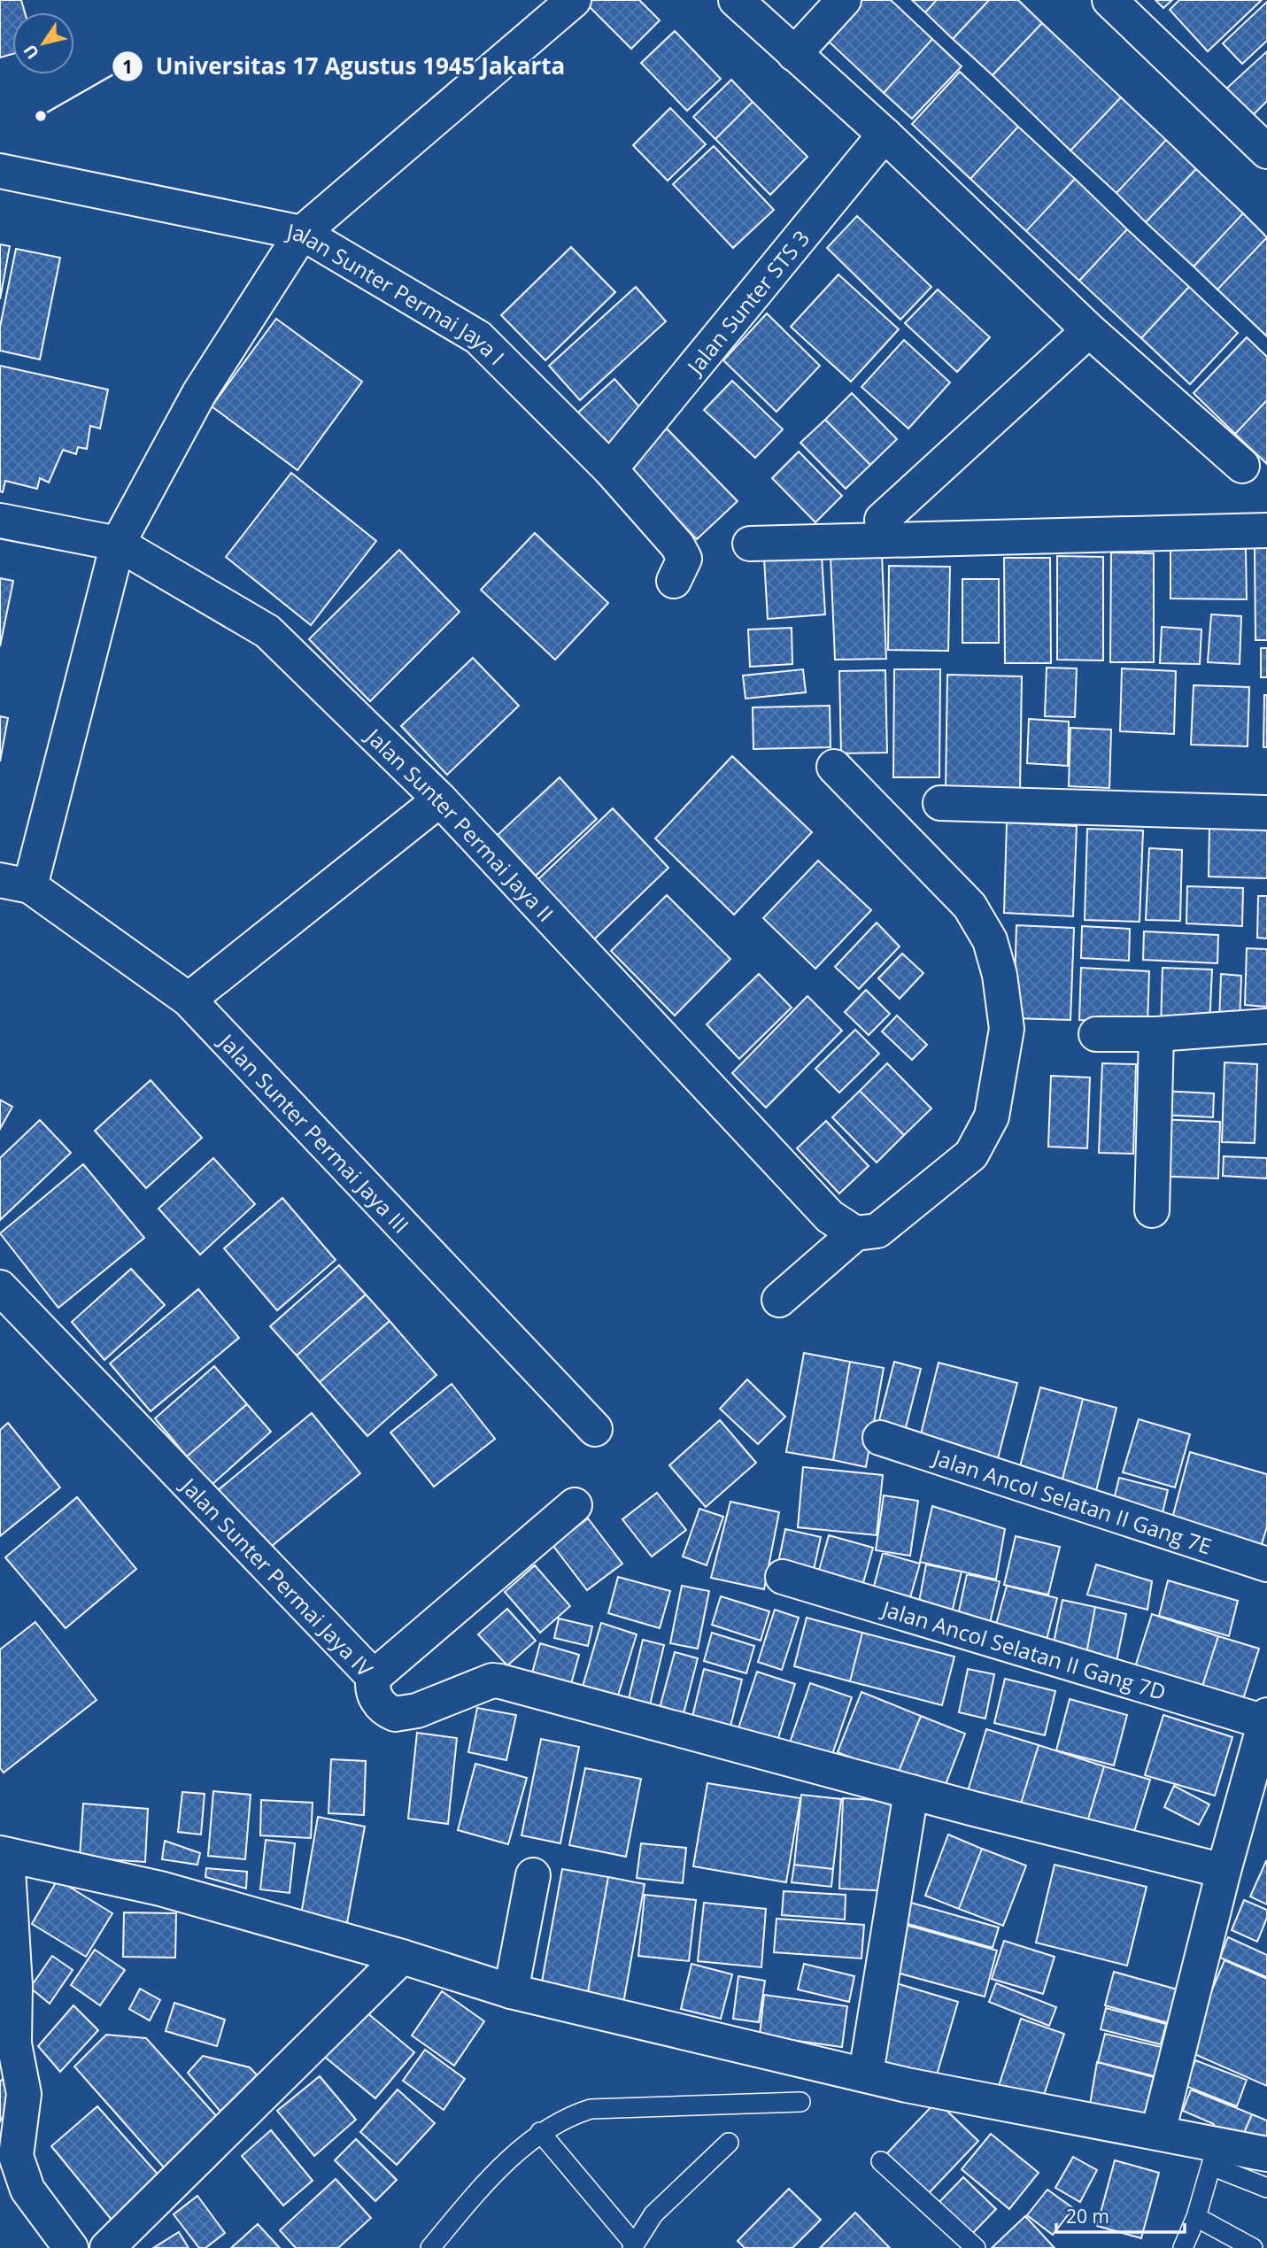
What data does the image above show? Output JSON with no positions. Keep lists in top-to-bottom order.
{
  "streets": {
    "street": [
      "Jalan Sunter Permai Jaya I",
      "Jalan Sunter STS 3",
      "Jalan Sunter Permai Jaya II",
      "Jalan Sunter Permai Jaya III",
      "Jalan Ancol Selatan II Gang 7E",
      "Jalan Sunter Permai Jaya IV",
      "Jalan Ancol Selatan II Gang 7D"
    ]
  },
  "crossings": [
    ["Jalan Sunter Permai Jaya I", "Jalan Sunter STS 3"]
  ],
  "places": ["Universitas 17 Agustus 1945 Jakarta"],
  "scale_bar": "20 m",
  "north": "bottom left"
}
